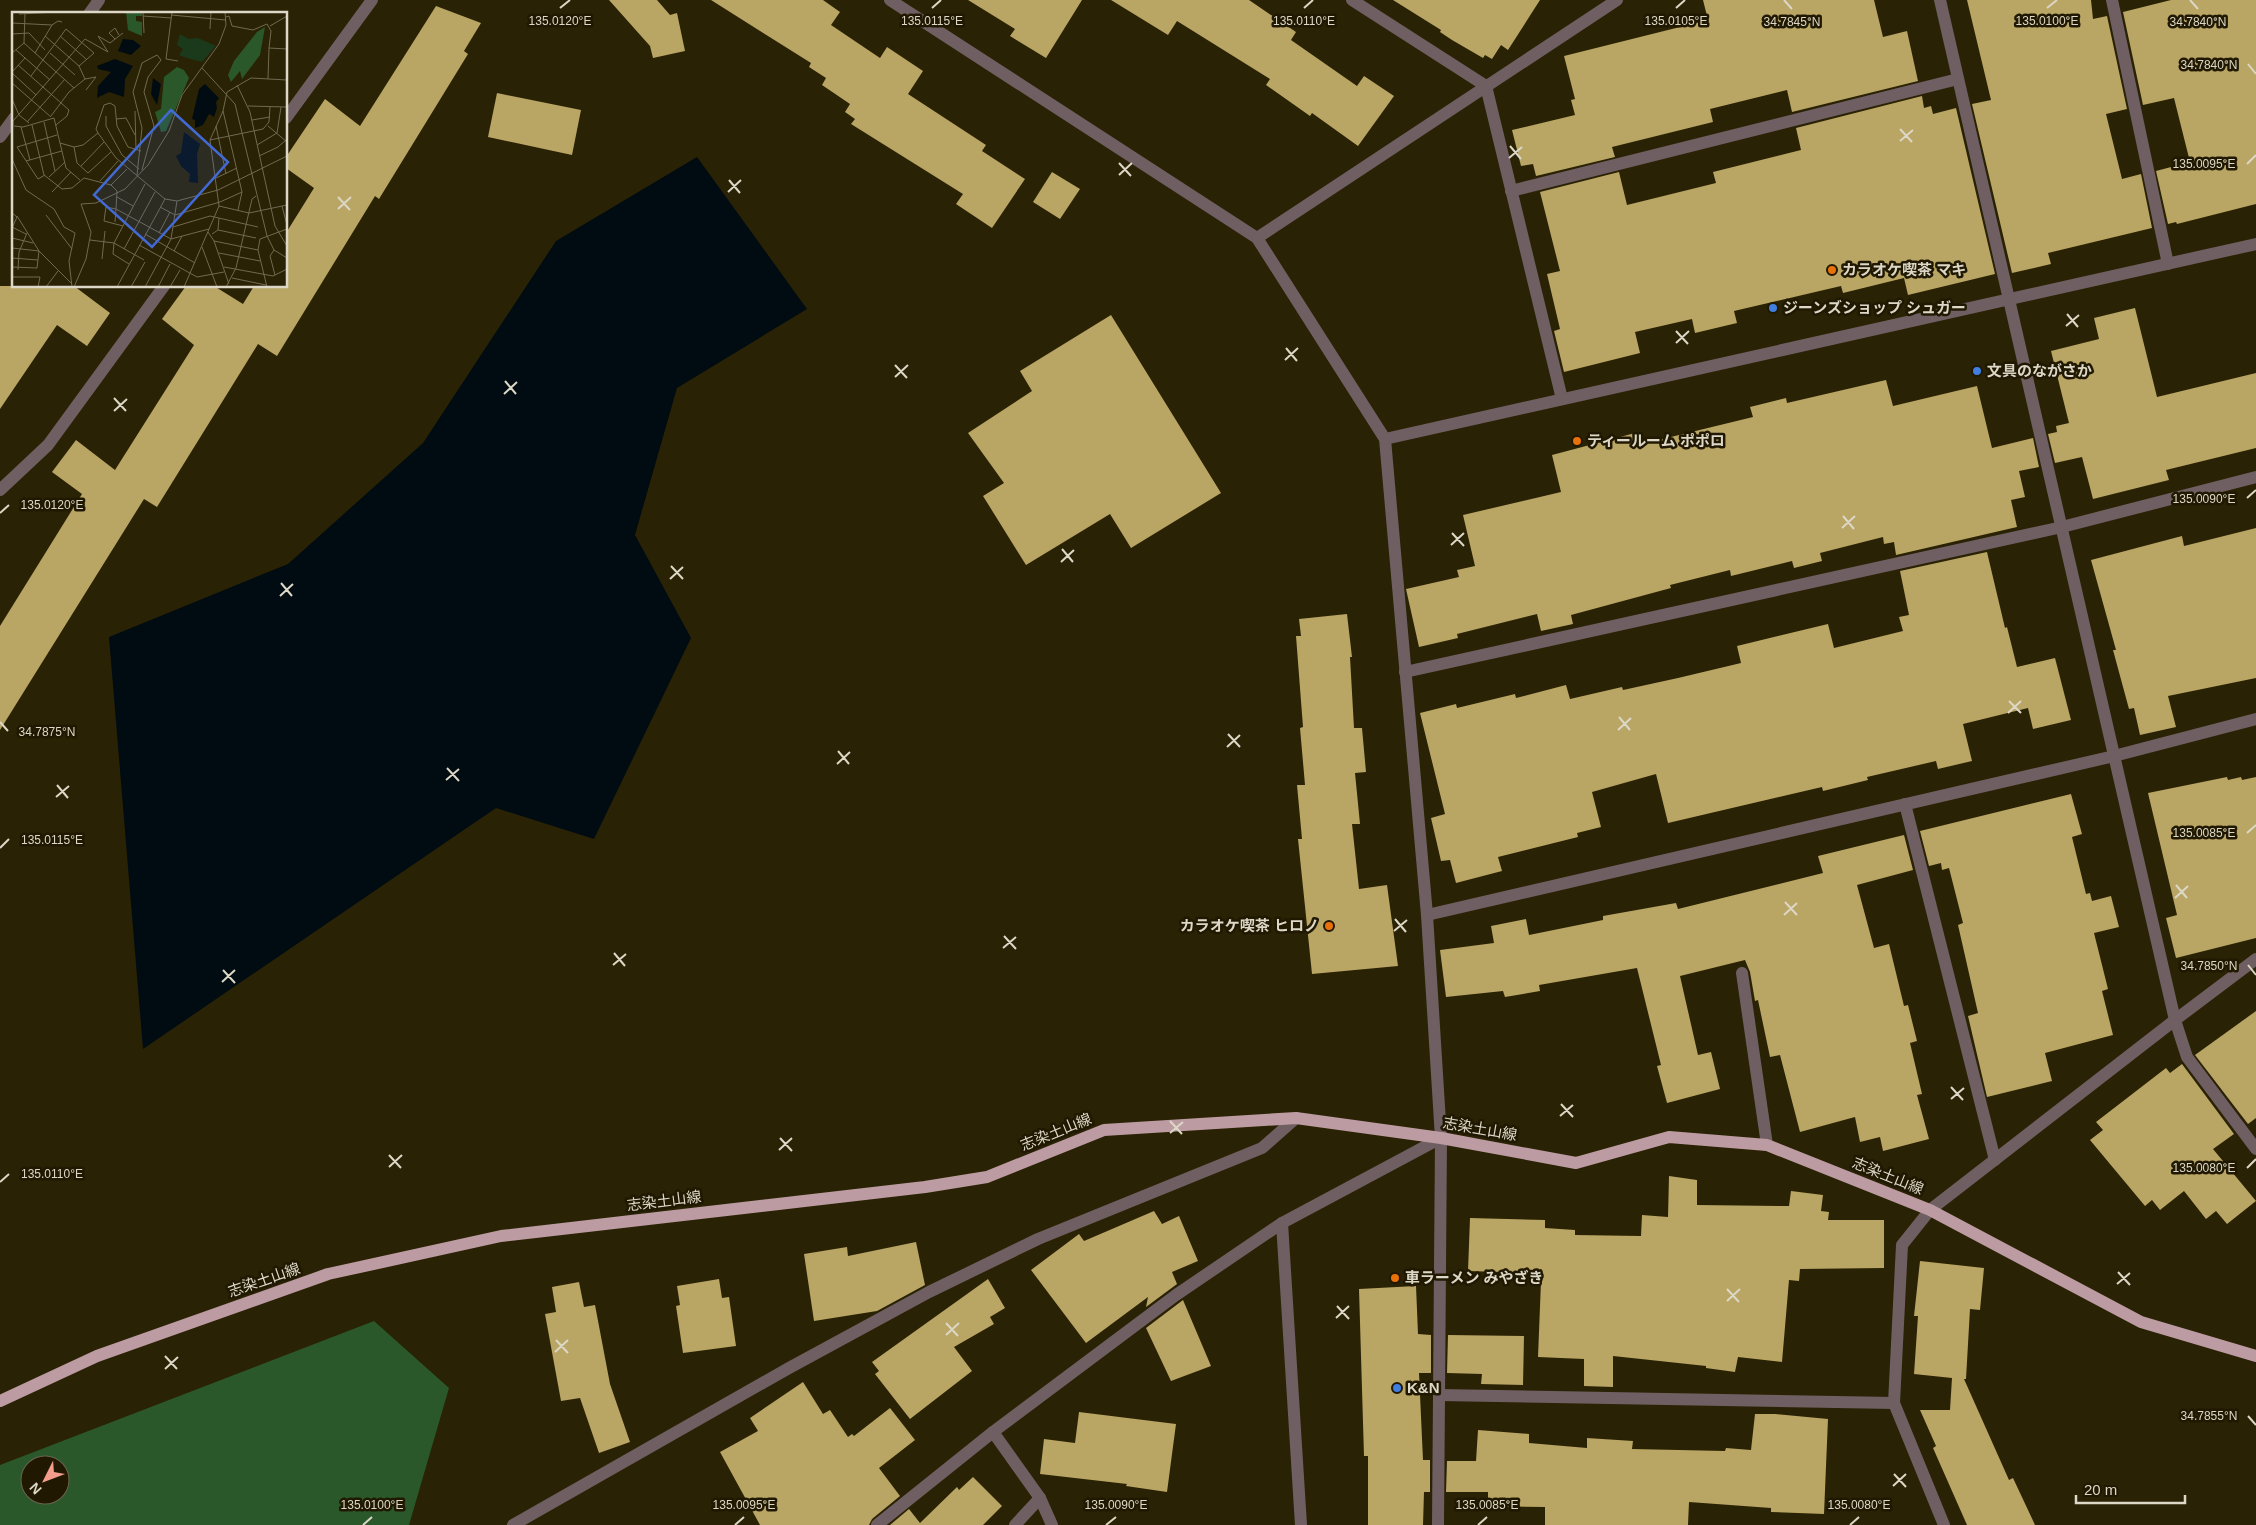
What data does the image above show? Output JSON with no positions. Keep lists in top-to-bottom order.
{
  "streets": {
    "main road": ["志染土山線"]
  },
  "places": [
    "カラオケ喫茶 マキ",
    "ジーンズショップ シュガー",
    "文具のながさか",
    "ティールーム ポポロ",
    "カラオケ喫茶 ヒロノ",
    "車ラーメン みやざき",
    "K&N"
  ],
  "scale_bar": "20 m",
  "north": "bottom left",
  "coordinates": [
    "135.0120°E",
    "135.0115°E",
    "135.0110°E",
    "135.0100°E",
    "135.0105°E",
    "34.7840°N",
    "34.7845°N",
    "135.0095°E",
    "135.0090°E",
    "34.7875°N",
    "135.0085°E",
    "34.7850°N",
    "135.0080°E",
    "34.7855°N"
  ]
}
